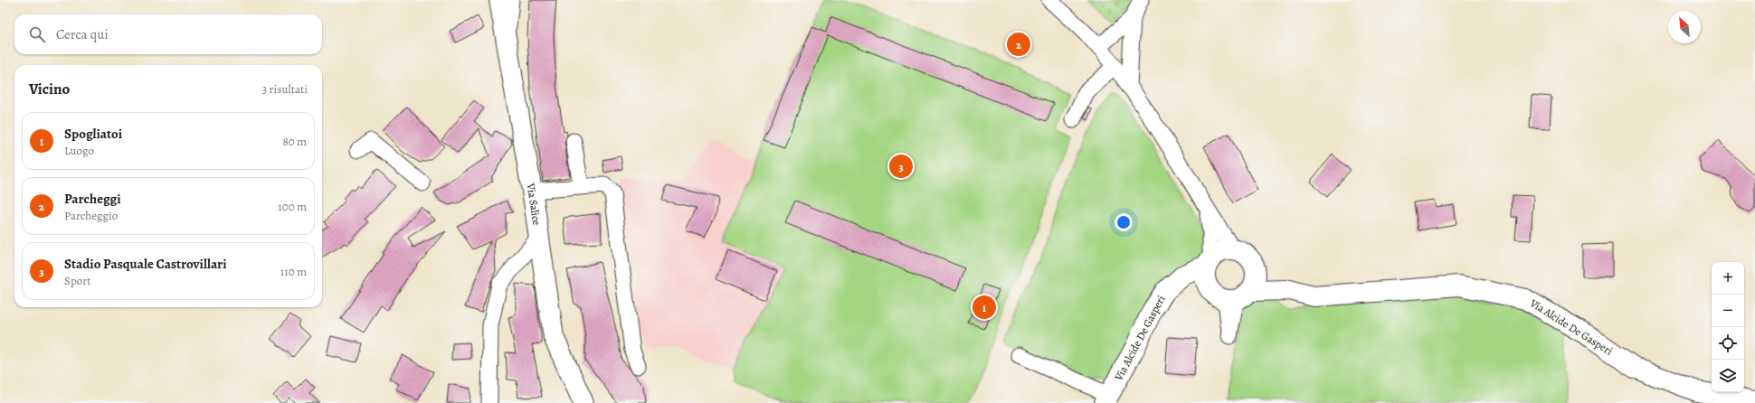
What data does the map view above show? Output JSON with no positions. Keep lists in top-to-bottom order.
{
  "streets": {
    "main road": ["Via Salice", "Via Alcide De Gasperi"]
  },
  "north": "top left",
  "page": {
    "search": "Cerca qui",
    "pins": ["2", "3", "1"],
    "heading": ["Vicino", "3 risultati"],
    "list": [
      {
        "mark": "1",
        "name": "Spogliatoi",
        "note": "Luogo",
        "value": "80 m"
      },
      {
        "mark": "2",
        "name": "Parcheggi",
        "note": "Parcheggio",
        "value": "100 m"
      },
      {
        "mark": "3",
        "name": "Stadio Pasquale Castrovillari",
        "note": "Sport",
        "value": "110 m"
      }
    ],
    "map_buttons": ["+", "−"]
  }
}
